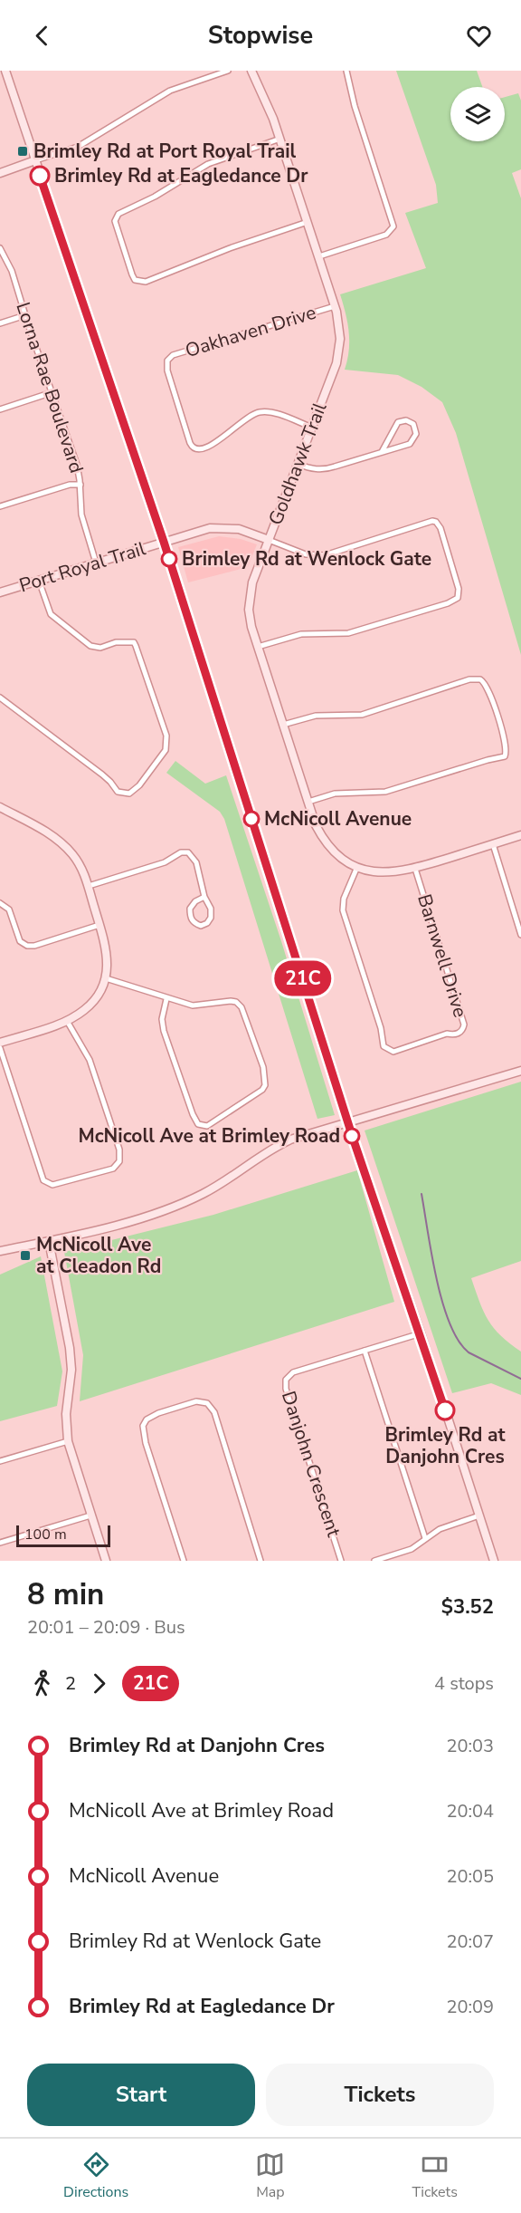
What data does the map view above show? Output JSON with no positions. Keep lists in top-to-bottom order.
{
  "streets": {
    "main road": ["Goldhawk Trail", "Port Royal Trail"],
    "street": [
      "Oakhaven Drive",
      "Lorna Rae Boulevard",
      "Barnwell Drive",
      "Danjohn Crescent"
    ]
  },
  "crossings": [
    ["Oakhaven Drive", "Goldhawk Trail"],
    ["Lorna Rae Boulevard", "Port Royal Trail"],
    ["Goldhawk Trail", "Port Royal Trail"],
    ["Goldhawk Trail", "Barnwell Drive"]
  ],
  "places": {
    "transit": ["Brimley Rd at Port Royal Trail", "McNicoll Ave at Cleadon Rd"],
    "other": [
      "Brimley Rd at Eagledance Dr",
      "Brimley Rd at Wenlock Gate",
      "McNicoll Avenue",
      "McNicoll Ave at Brimley Road",
      "Brimley Rd at Danjohn Cres"
    ]
  },
  "lines": ["bus line 21C"],
  "scale_bar": "100 m",
  "page": {
    "header": "Stopwise",
    "on_map": "21C",
    "scale": "100 m",
    "heading": ["8 min", "20:01 – 20:09 · Bus", "$3.52"],
    "legs": ["2", "21C", "4 stops"],
    "list": [
      {
        "name": "Brimley Rd at Danjohn Cres",
        "value": "20:03"
      },
      {
        "name": "McNicoll Ave at Brimley Road",
        "value": "20:04"
      },
      {
        "name": "McNicoll Avenue",
        "value": "20:05"
      },
      {
        "name": "Brimley Rd at Wenlock Gate",
        "value": "20:07"
      },
      {
        "name": "Brimley Rd at Eagledance Dr",
        "value": "20:09"
      }
    ],
    "buttons": ["Start", "Tickets"],
    "tabs": ["Directions", "Map", "Tickets"]
  }
}
